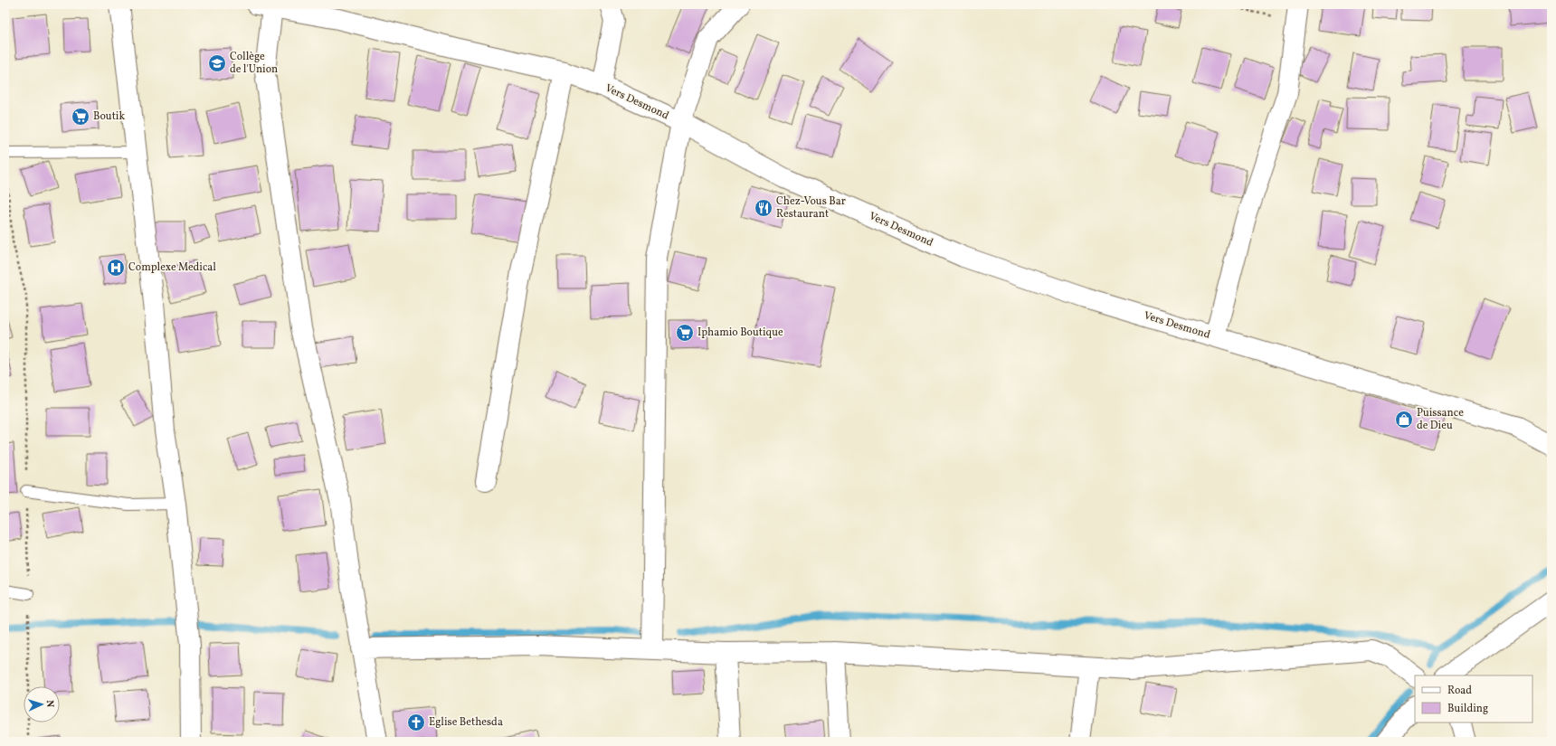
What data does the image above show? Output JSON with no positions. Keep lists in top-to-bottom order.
{
  "streets": {
    "street": ["Vers Desmond"]
  },
  "places": {
    "school or university": ["Collège de l'Union"],
    "supermarket": ["Boutik", "Iphamio Boutique"],
    "restaurant": ["Chez-Vous Bar Restaurant"],
    "hospital": ["Complexe Medical"],
    "shop": ["Puissance de Dieu"],
    "church": ["Eglise Bethesda"]
  },
  "legend": ["Road", "Building"],
  "north": "right"
}
